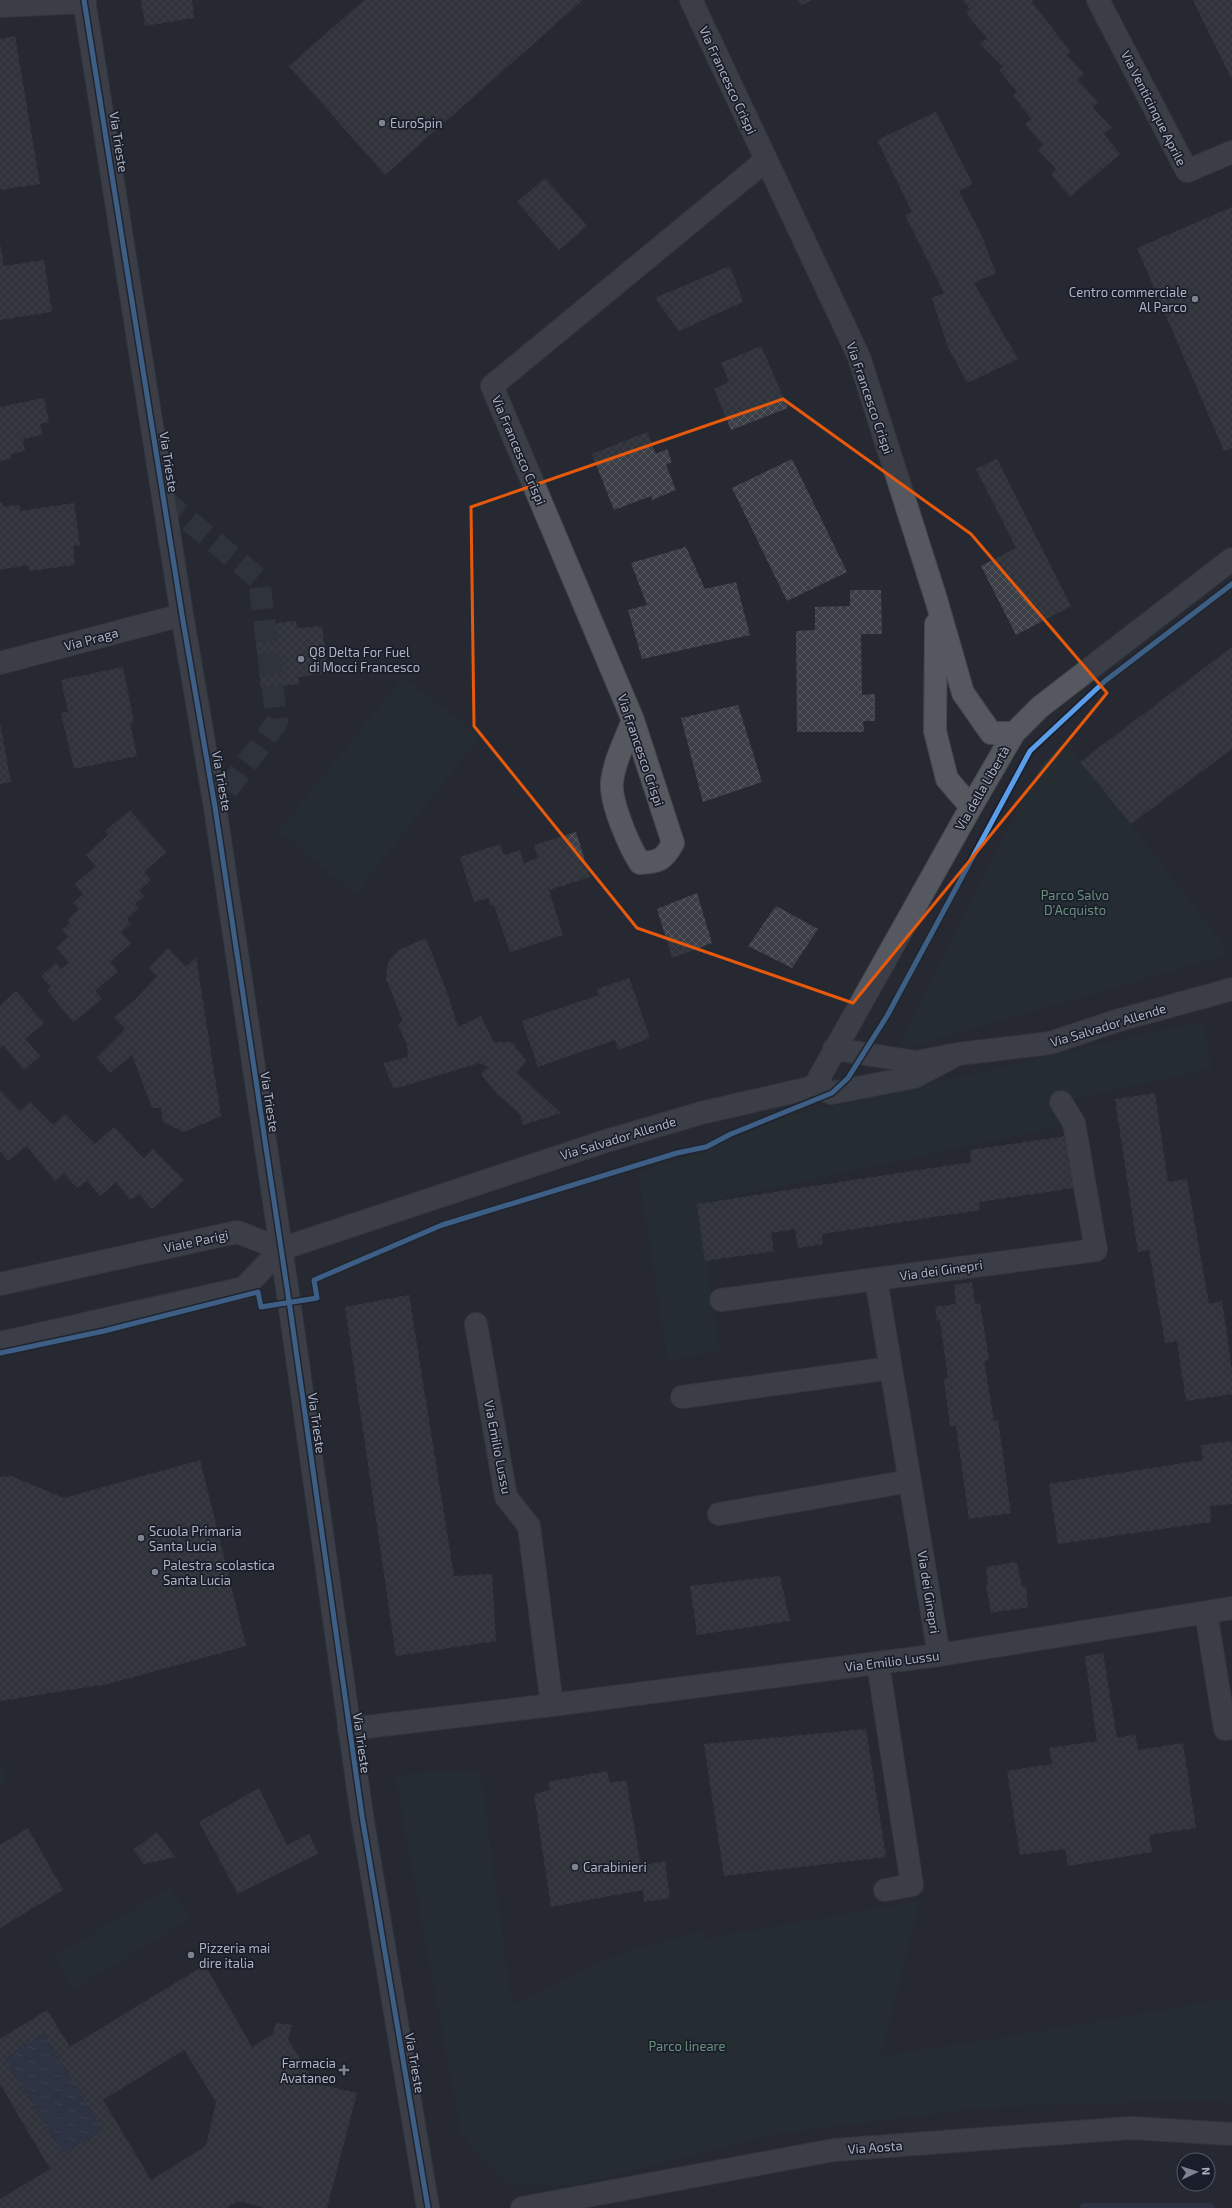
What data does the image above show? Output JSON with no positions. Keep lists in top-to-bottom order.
{
  "streets": {
    "street": [
      "Via Francesco Crispi",
      "Via Venticinque Aprile",
      "Via Trieste",
      "Via Praga",
      "Via della Libertà",
      "Via Salvador Allende",
      "Viale Parigi",
      "Via dei Ginepri",
      "Via Emilio Lussu",
      "Via Aosta"
    ]
  },
  "crossings": [
    ["Via Francesco Crispi", "Via della Libertà"],
    ["Via Trieste", "Via Praga"],
    ["Via Trieste", "Via Salvador Allende"],
    ["Via Trieste", "Viale Parigi"],
    ["Via Trieste", "Via Emilio Lussu"],
    ["Via della Libertà", "Via Salvador Allende"],
    ["Via Salvador Allende", "Viale Parigi"],
    ["Via dei Ginepri", "Via Emilio Lussu"]
  ],
  "parks": ["Parco Salvo D'Acquisto", "Parco lineare"],
  "places": {
    "other": [
      "EuroSpin",
      "Centro commerciale Al Parco",
      "Q8 Delta For Fuel di Mocci Francesco",
      "Scuola Primaria Santa Lucia",
      "Palestra scolastica Santa Lucia",
      "Carabinieri",
      "Pizzeria mai dire italia"
    ],
    "health": ["Farmacia Avataneo"]
  },
  "north": "right"
}
